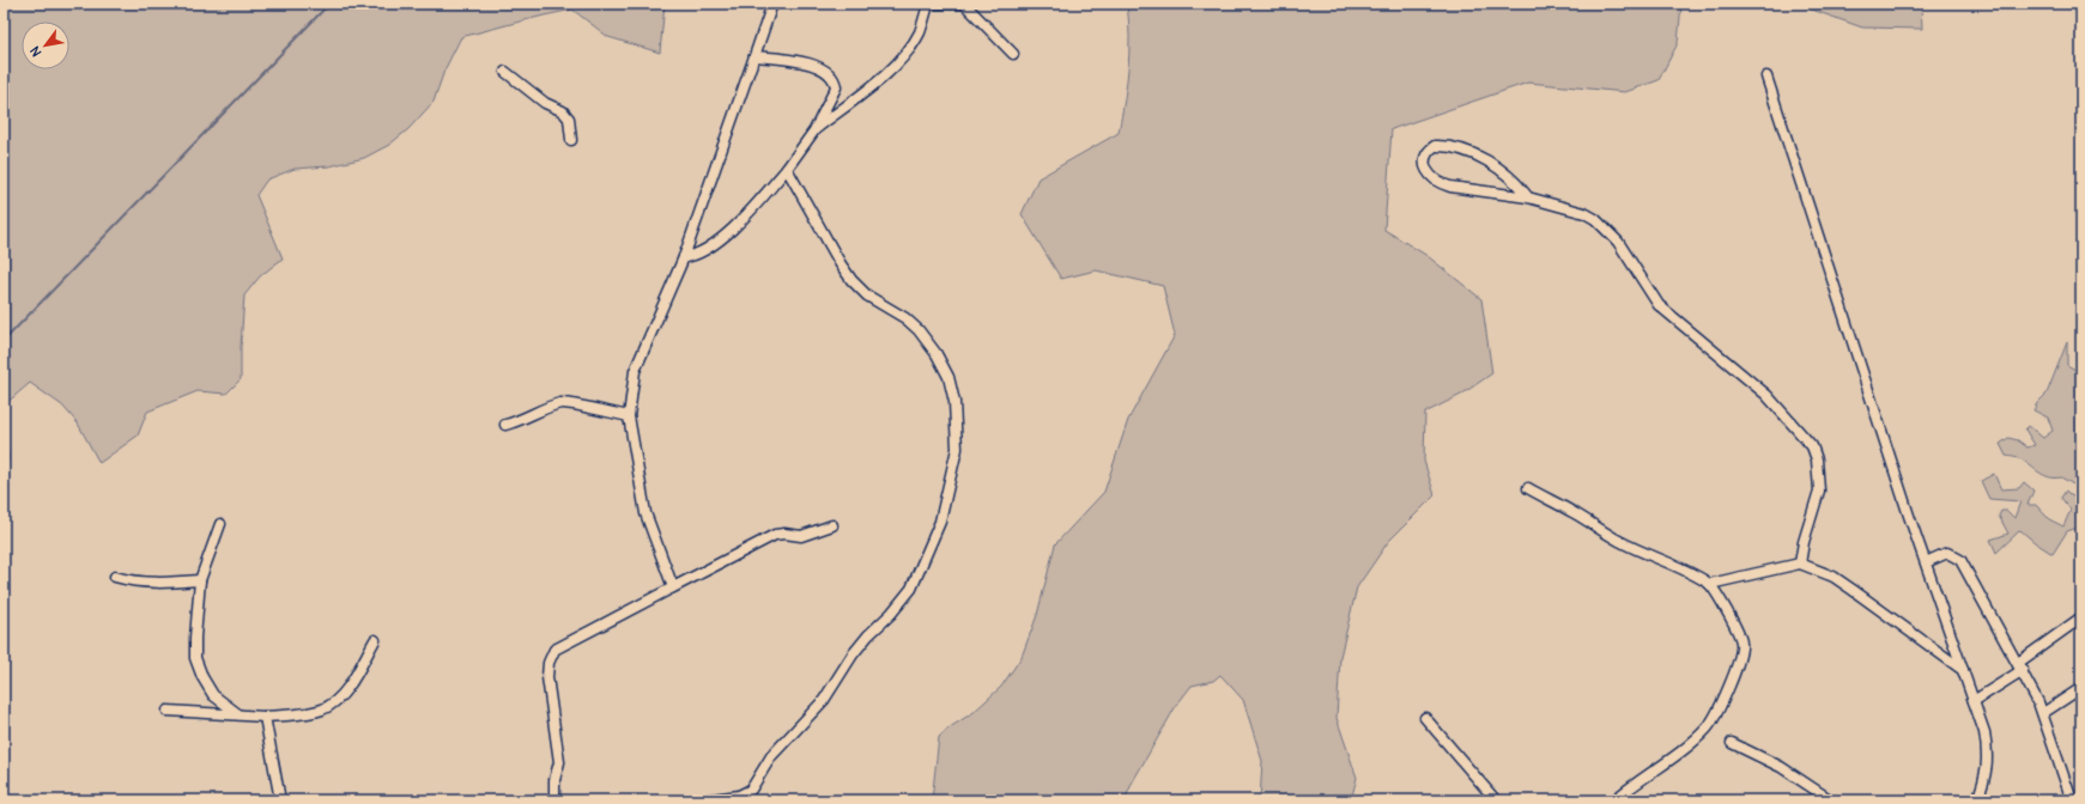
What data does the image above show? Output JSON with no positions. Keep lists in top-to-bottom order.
{
  "north": "bottom left"
}
